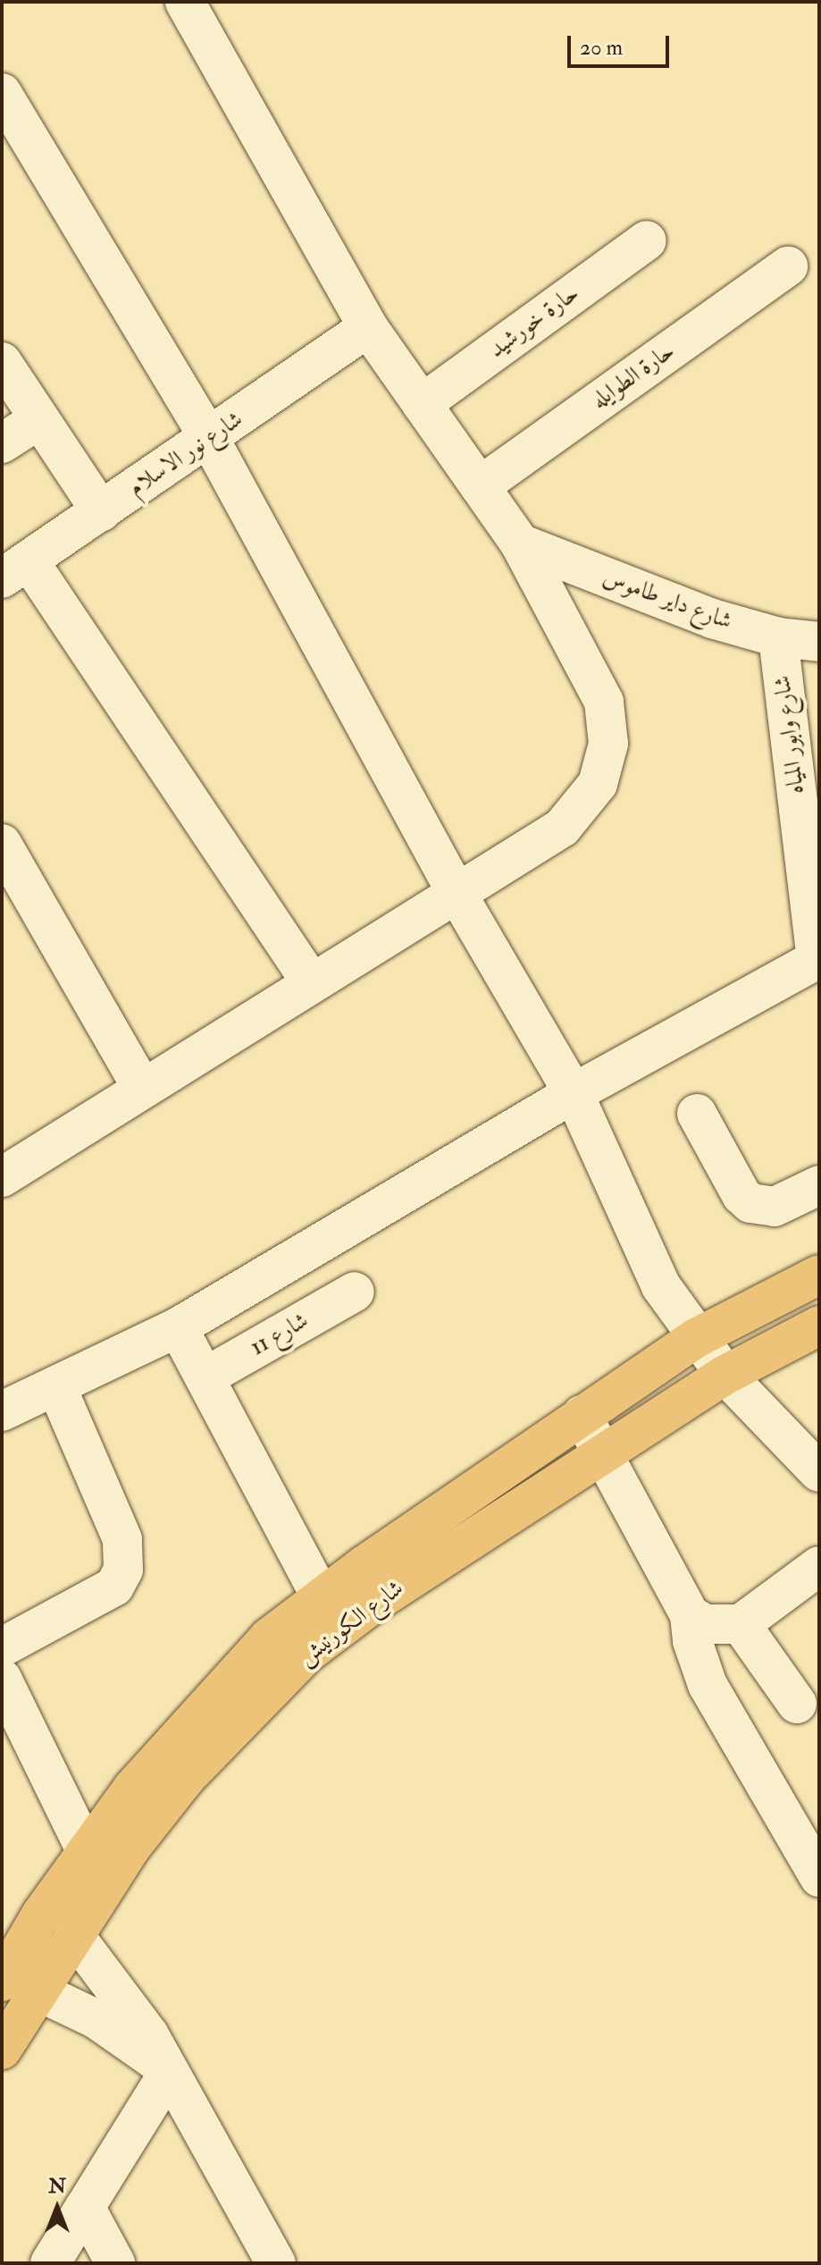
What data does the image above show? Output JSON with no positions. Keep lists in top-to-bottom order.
{
  "streets": {
    "main road": ["شارع الكورنيش"],
    "street": [
      "حارة خورشيد",
      "حارة الطوايله",
      "شارع نور الاسلام",
      "شارع داير طاموس",
      "شارع وابور المياه",
      "شارع 11"
    ]
  },
  "crossings": [
    ["شارع داير طاموس", "شارع وابور المياه"]
  ],
  "scale_bar": "20 m",
  "north": "top"
}
